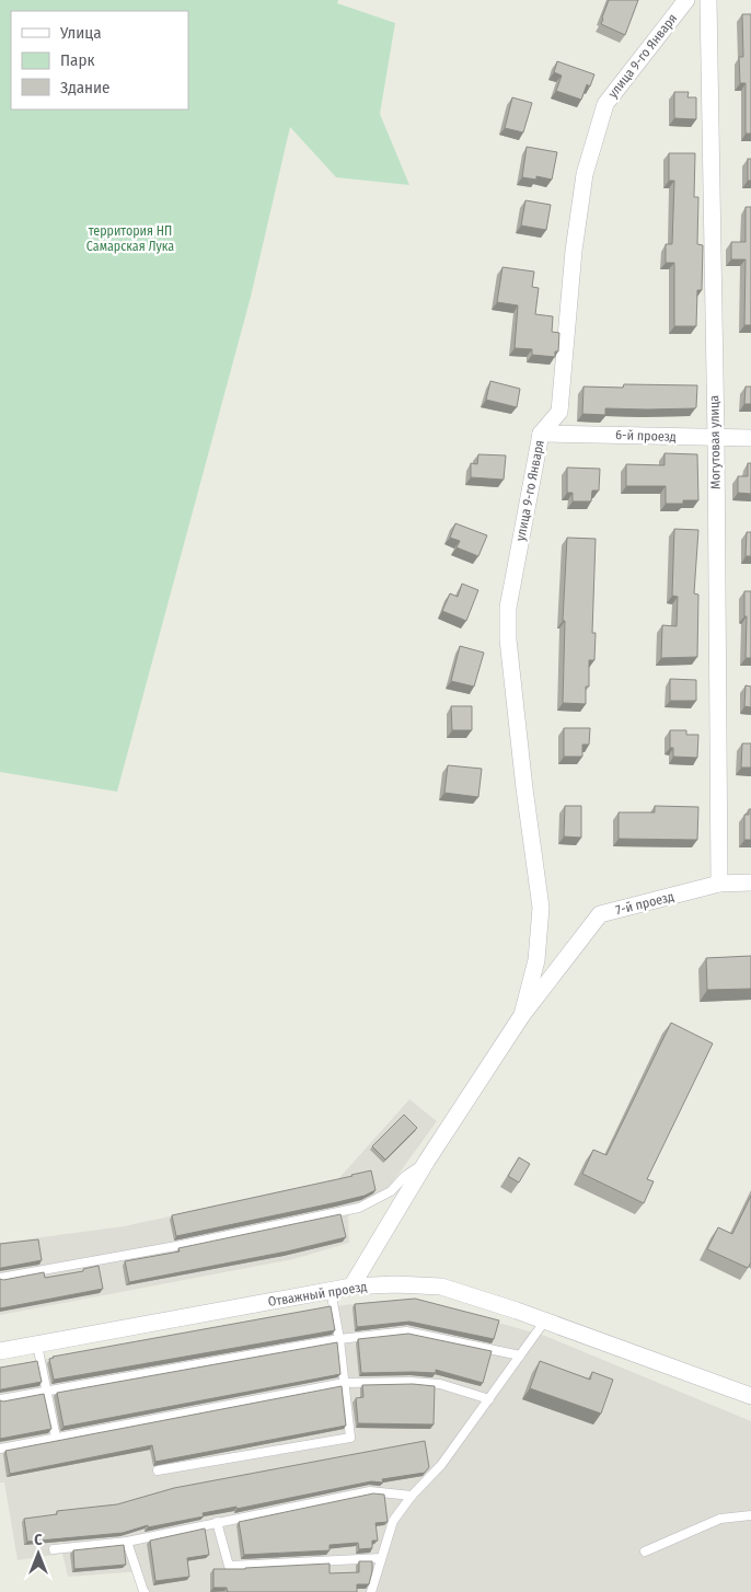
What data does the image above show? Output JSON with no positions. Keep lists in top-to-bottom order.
{
  "streets": {
    "street": [
      "улица 9-го Января",
      "6-й проезд",
      "Могутовая улица",
      "7-й проезд",
      "Отважный проезд"
    ]
  },
  "crossings": [
    ["улица 9-го Января", "6-й проезд"],
    ["улица 9-го Января", "7-й проезд"],
    ["6-й проезд", "Могутовая улица"],
    ["Могутовая улица", "7-й проезд"],
    ["7-й проезд", "Отважный проезд"]
  ],
  "parks": ["территория НП Самарская Лука"],
  "legend": ["Улица", "Парк", "Здание"],
  "north": "top"
}
